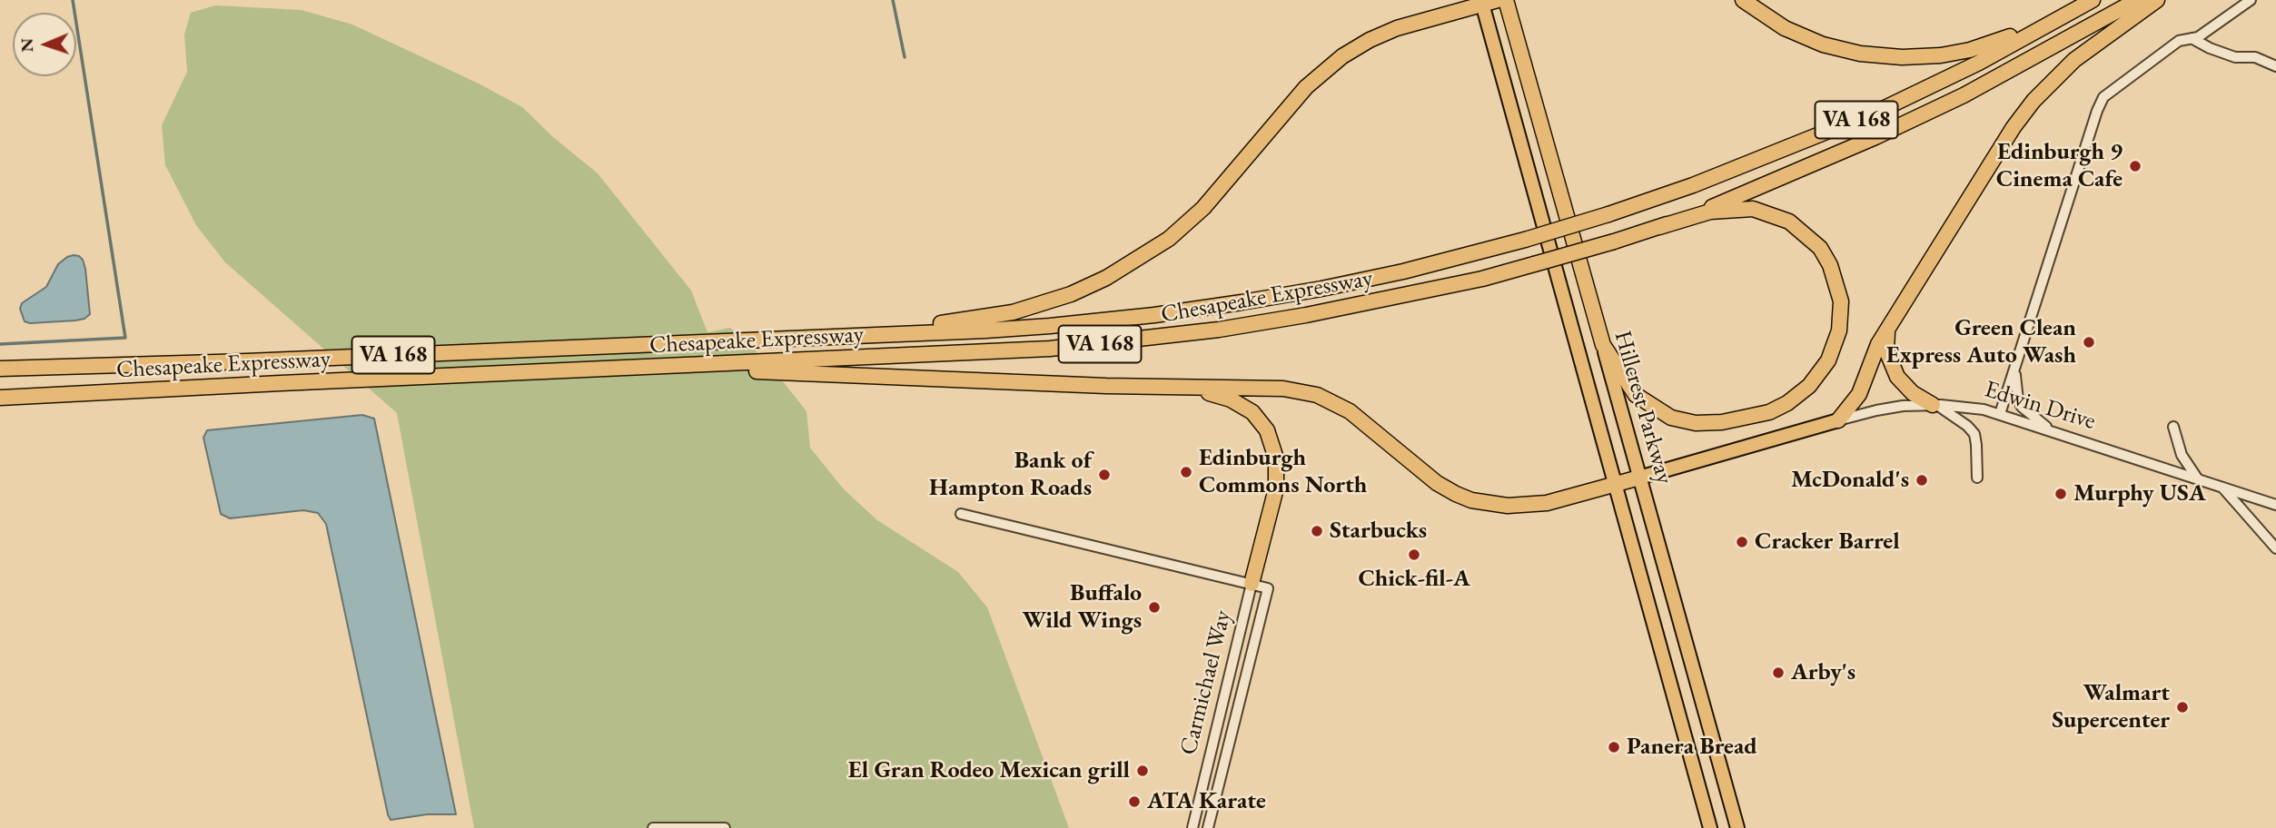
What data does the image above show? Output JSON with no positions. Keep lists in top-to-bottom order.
{
  "streets": {
    "highway": ["VA 168", "Chesapeake Expressway", "Hillcrest Parkway"],
    "main road": ["Edwin Drive"],
    "street": ["Carmichael Way"]
  },
  "crossings": [
    ["Edwin Drive", "Hillcrest Parkway"]
  ],
  "places": [
    "Edinburgh 9 Cinema Cafe",
    "Green Clean Express Auto Wash",
    "Edinburgh Commons North",
    "Bank of Hampton Roads",
    "McDonald's",
    "Murphy USA",
    "Starbucks",
    "Cracker Barrel",
    "Chick-fil-A",
    "Buffalo Wild Wings",
    "Arby's",
    "Walmart Supercenter",
    "Panera Bread",
    "El Gran Rodeo Mexican grill",
    "ATA Karate"
  ],
  "north": "left"
}
